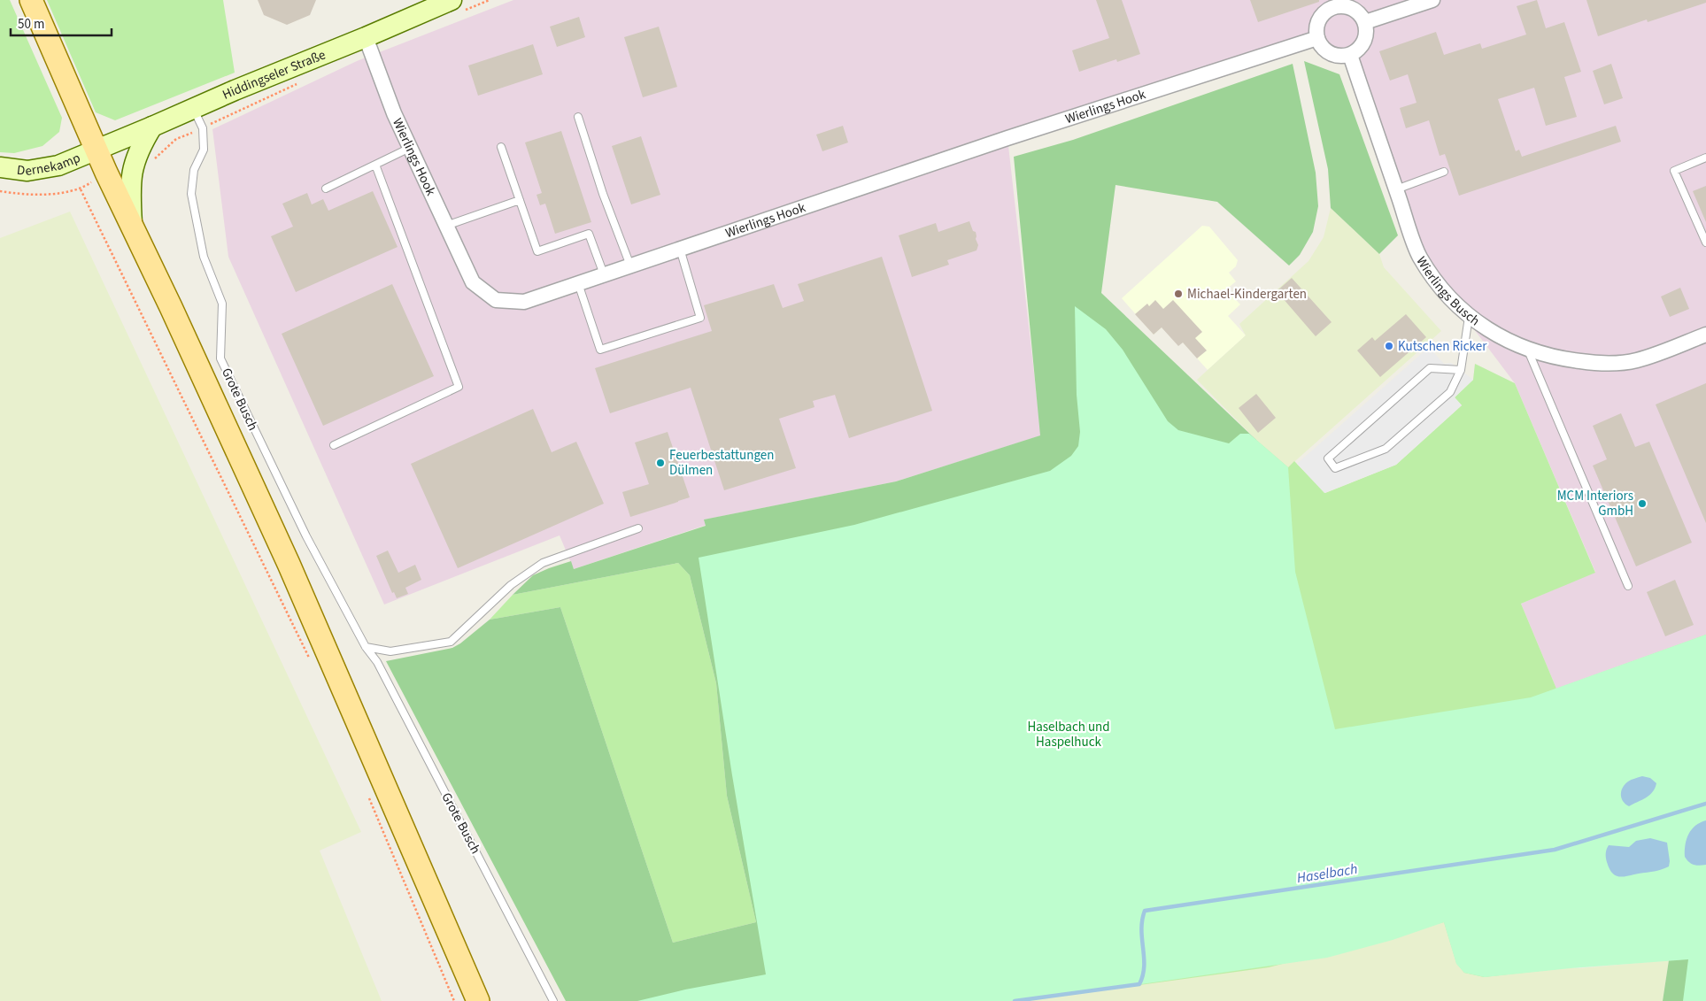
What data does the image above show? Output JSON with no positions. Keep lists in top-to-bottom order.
{
  "streets": {
    "street": [
      "Hiddingseler Straße",
      "Wierlings Hook",
      "Dernekamp",
      "Wierlings Busch"
    ],
    "lane": ["Grote Busch"]
  },
  "crossings": [
    ["Hiddingseler Straße", "Wierlings Hook"],
    ["Hiddingseler Straße", "Dernekamp"],
    ["Hiddingseler Straße", "Grote Busch"],
    ["Wierlings Hook", "Wierlings Busch"]
  ],
  "water": ["Haselbach"],
  "parks": ["Haselbach und Haspelhuck"],
  "places": [
    "Michael-Kindergarten",
    "Kutschen Ricker",
    "Feuerbestattungen Dülmen",
    "MCM Interiors GmbH"
  ],
  "scale_bar": "50 m"
}
